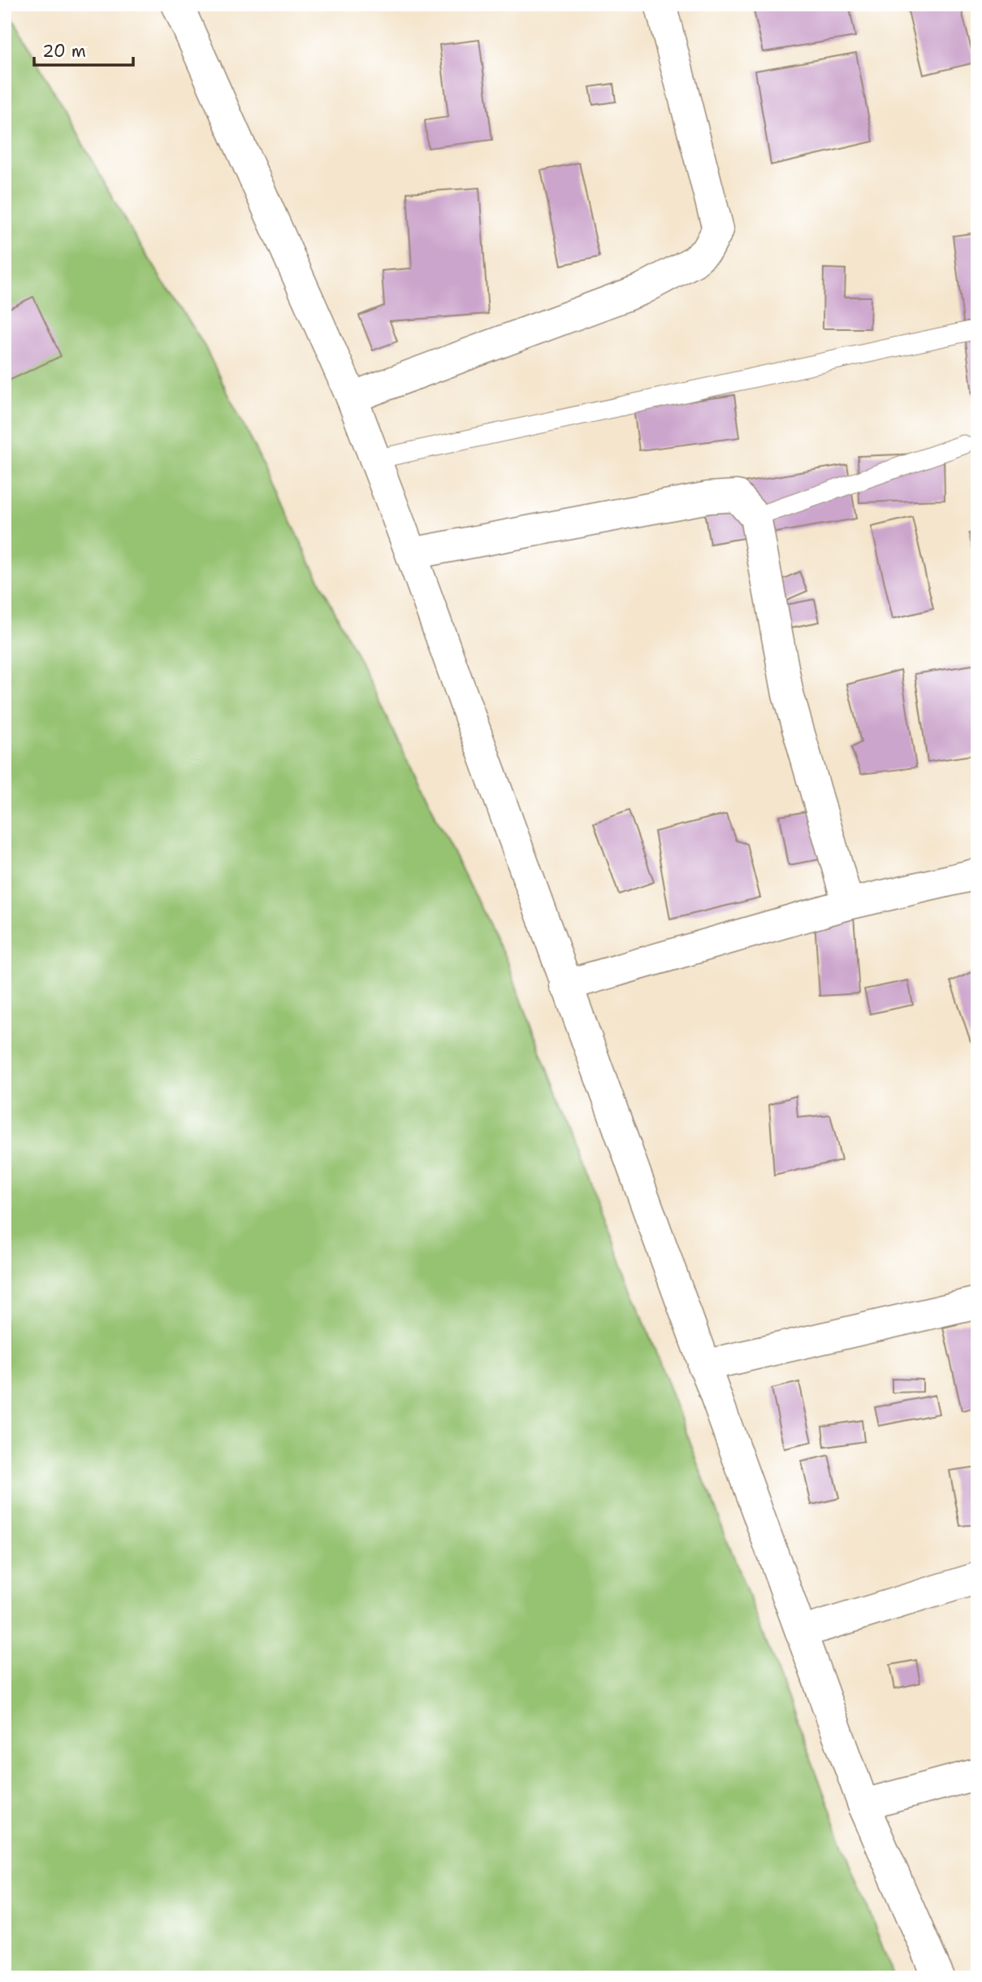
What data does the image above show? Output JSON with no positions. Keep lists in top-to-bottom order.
{
  "scale_bar": "20 m"
}
